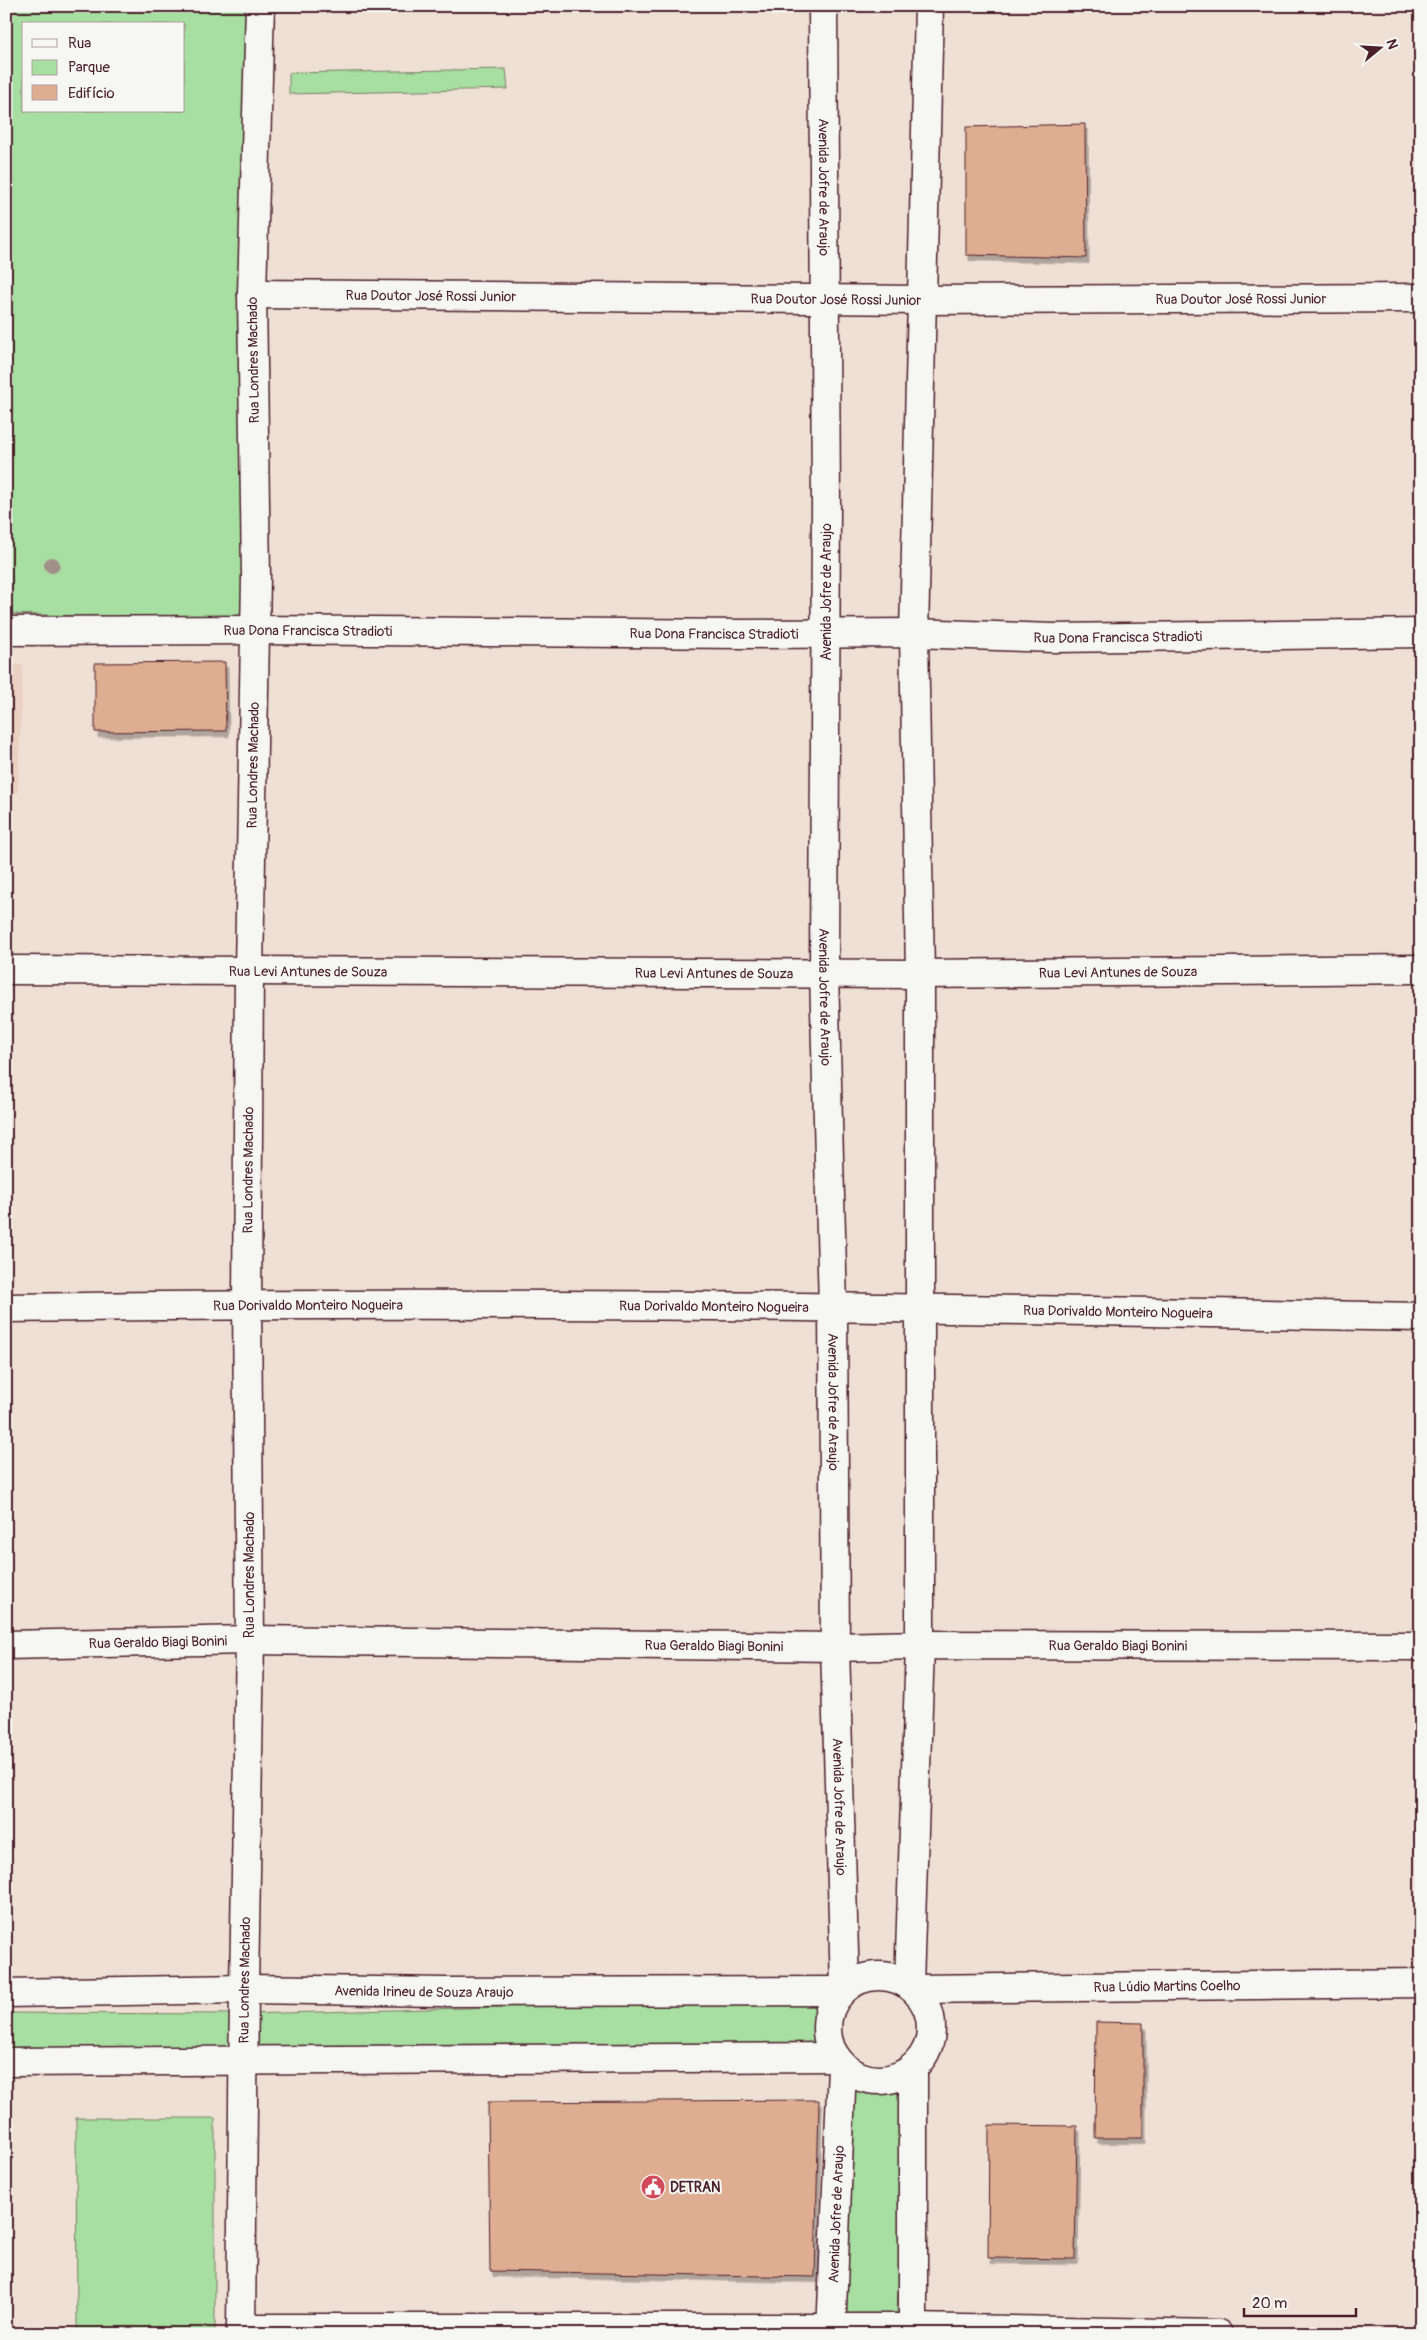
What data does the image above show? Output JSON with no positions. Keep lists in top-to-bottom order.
{
  "streets": {
    "street": [
      "Avenida Jofre de Araujo",
      "Rua Doutor José Rossi Junior",
      "Rua Londres Machado",
      "Rua Dona Francisca Stradioti",
      "Rua Levi Antunes de Souza",
      "Rua Dorivaldo Monteiro Nogueira",
      "Rua Geraldo Biagi Bonini",
      "Rua Lúdio Martins Coelho",
      "Avenida Irineu de Souza Araujo"
    ]
  },
  "crossings": [
    ["Avenida Jofre de Araujo", "Rua Doutor José Rossi Junior"],
    ["Avenida Jofre de Araujo", "Rua Dona Francisca Stradioti"],
    ["Avenida Jofre de Araujo", "Rua Levi Antunes de Souza"],
    ["Avenida Jofre de Araujo", "Rua Dorivaldo Monteiro Nogueira"],
    ["Avenida Jofre de Araujo", "Rua Geraldo Biagi Bonini"],
    ["Avenida Jofre de Araujo", "Rua Lúdio Martins Coelho"],
    ["Avenida Jofre de Araujo", "Avenida Irineu de Souza Araujo"],
    ["Rua Doutor José Rossi Junior", "Rua Londres Machado"],
    ["Rua Londres Machado", "Rua Dona Francisca Stradioti"],
    ["Rua Londres Machado", "Rua Levi Antunes de Souza"],
    ["Rua Londres Machado", "Rua Dorivaldo Monteiro Nogueira"],
    ["Rua Londres Machado", "Rua Geraldo Biagi Bonini"],
    ["Rua Londres Machado", "Avenida Irineu de Souza Araujo"],
    ["Rua Lúdio Martins Coelho", "Avenida Irineu de Souza Araujo"]
  ],
  "places": {
    "public building": ["DETRAN"]
  },
  "legend": ["Rua", "Parque", "Edifício"],
  "scale_bar": "20 m",
  "north": "right"
}
